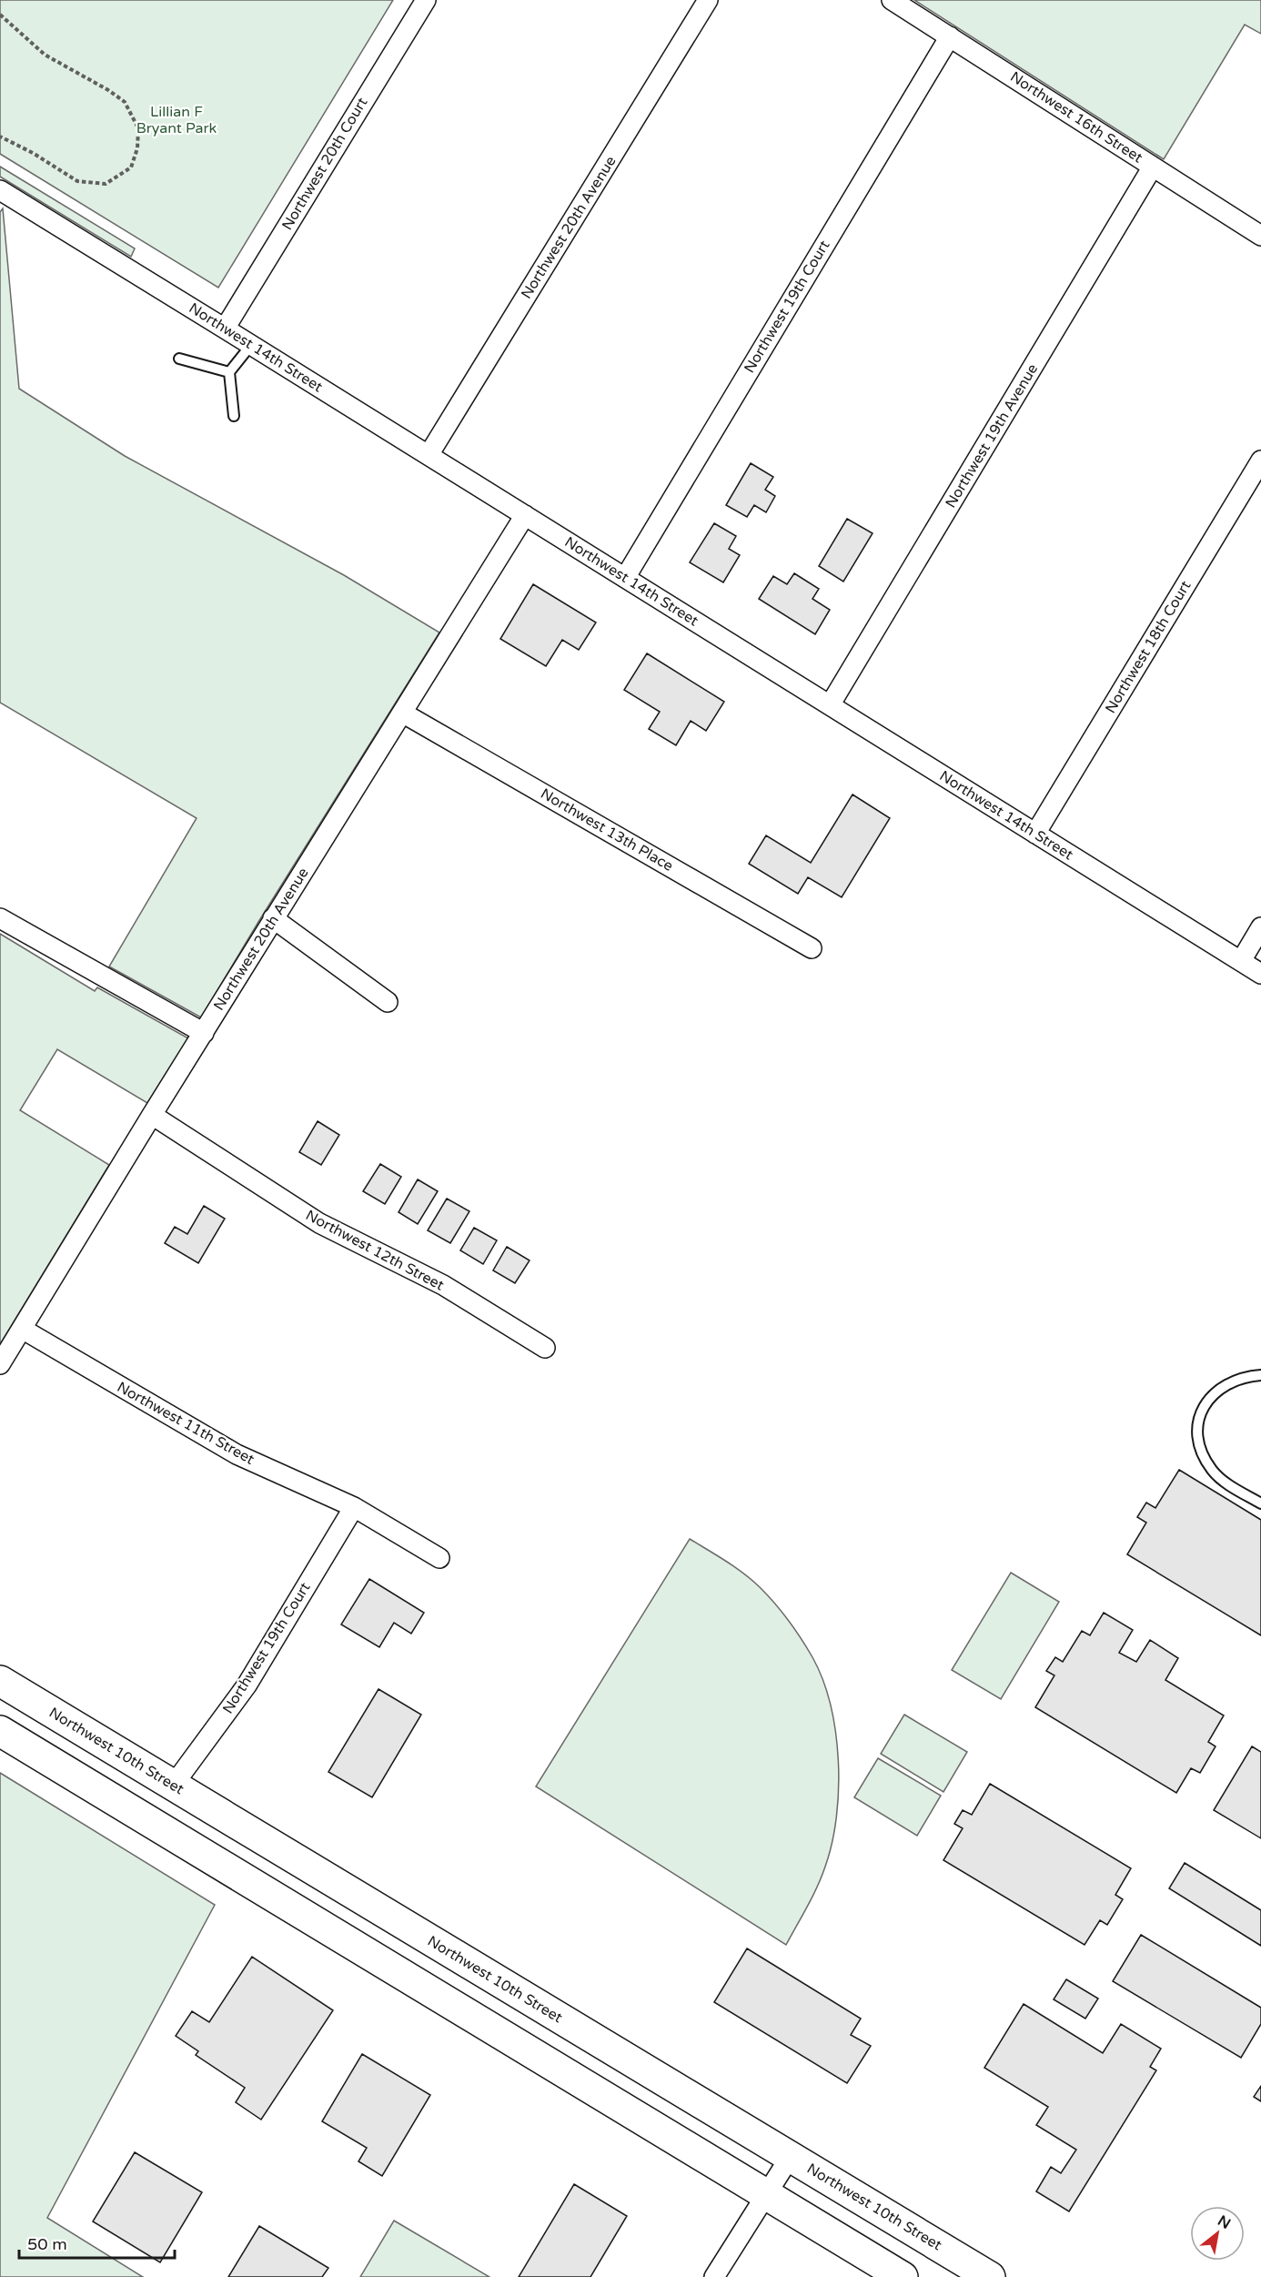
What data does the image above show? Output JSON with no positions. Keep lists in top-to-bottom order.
{
  "streets": {
    "highway": ["Northwest 10th Street"],
    "street": [
      "Northwest 16th Street",
      "Northwest 20th Court",
      "Northwest 20th Avenue",
      "Northwest 19th Court",
      "Northwest 14th Street",
      "Northwest 19th Avenue",
      "Northwest 18th Court",
      "Northwest 13th Place",
      "Northwest 12th Street",
      "Northwest 11th Street"
    ]
  },
  "crossings": [
    ["Northwest 16th Street", "Northwest 19th Court"],
    ["Northwest 16th Street", "Northwest 19th Avenue"],
    ["Northwest 20th Court", "Northwest 14th Street"],
    ["Northwest 20th Avenue", "Northwest 14th Street"],
    ["Northwest 20th Avenue", "Northwest 13th Place"],
    ["Northwest 20th Avenue", "Northwest 12th Street"],
    ["Northwest 20th Avenue", "Northwest 11th Street"],
    ["Northwest 19th Court", "Northwest 14th Street"],
    ["Northwest 19th Court", "Northwest 11th Street"],
    ["Northwest 19th Court", "Northwest 10th Street"],
    ["Northwest 14th Street", "Northwest 19th Avenue"],
    ["Northwest 14th Street", "Northwest 18th Court"]
  ],
  "parks": ["Lillian F Bryant Park"],
  "scale_bar": "50 m",
  "north": "top right"
}
